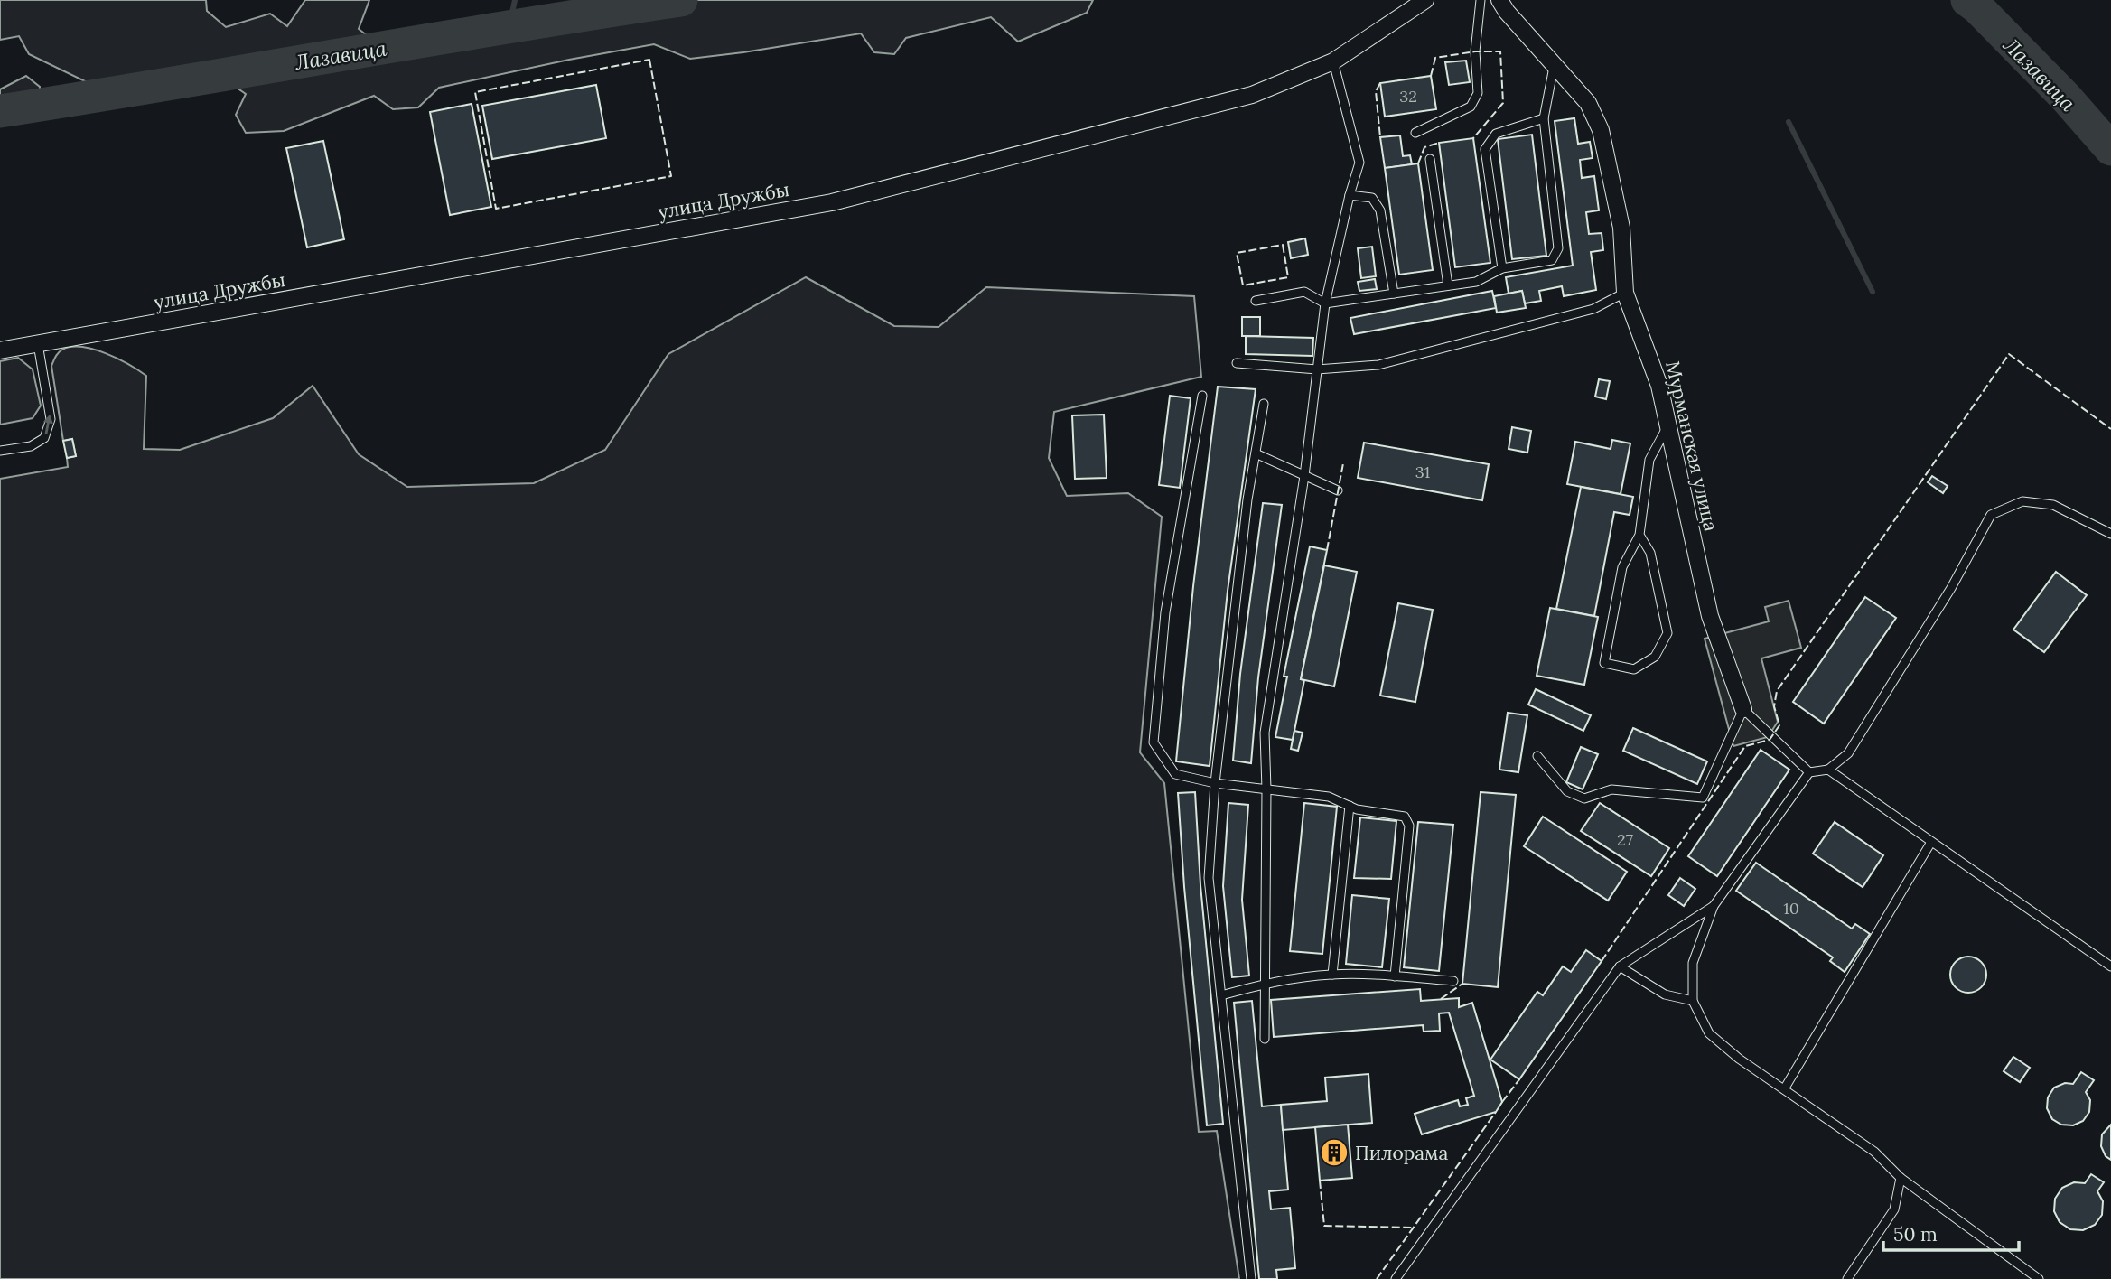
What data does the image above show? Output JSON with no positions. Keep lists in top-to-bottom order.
{
  "streets": {
    "street": ["улица Дружбы", "Мурманская улица"]
  },
  "water": ["Лазавица"],
  "places": {
    "building": ["Пилорама"]
  },
  "house_numbers": [
    "32",
    "31",
    "27",
    "10"
  ],
  "scale_bar": "50 m"
}
